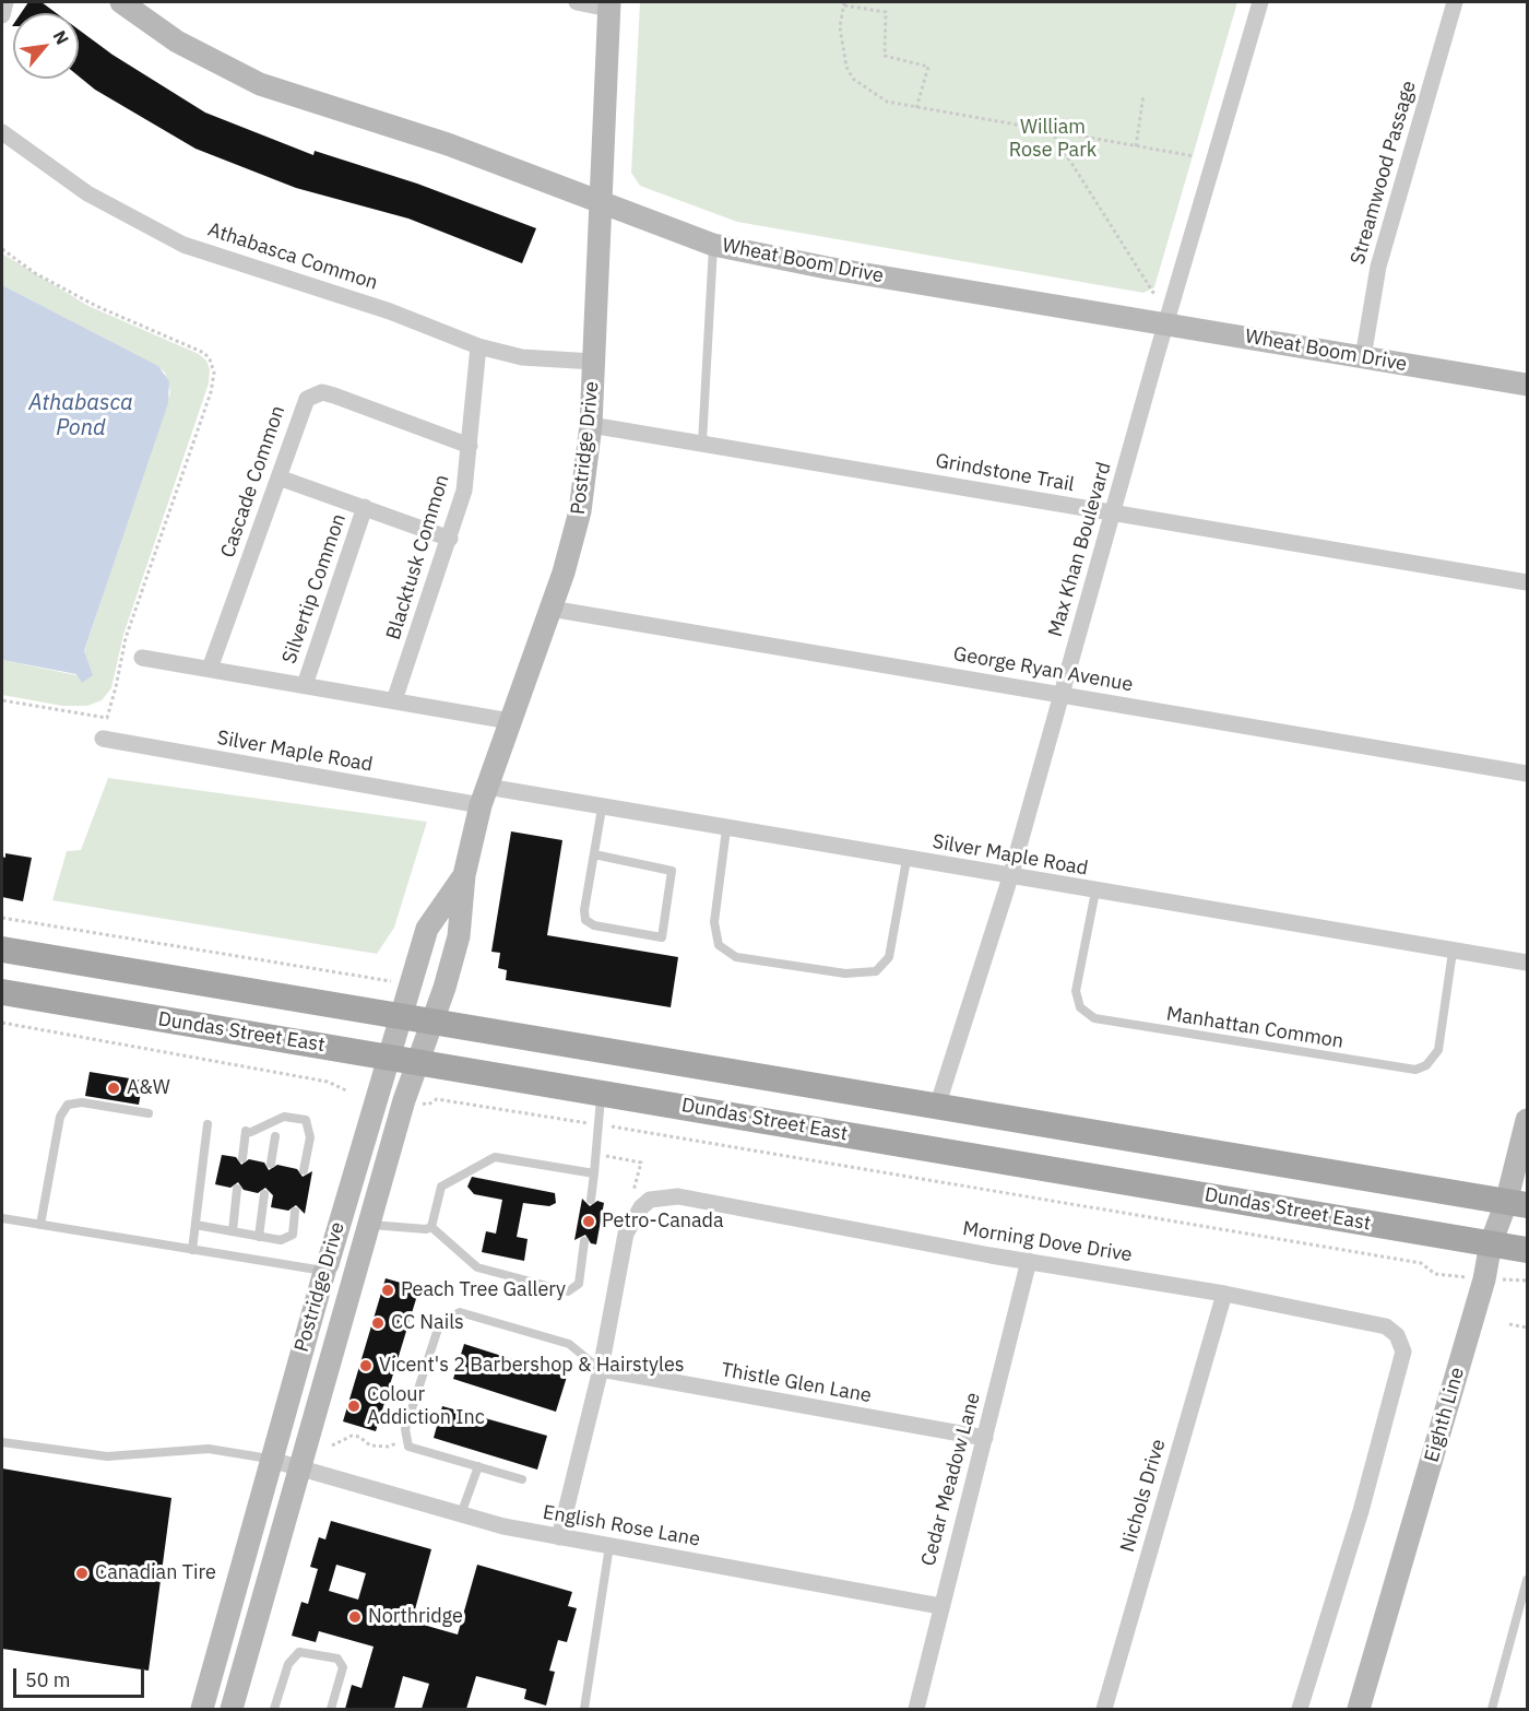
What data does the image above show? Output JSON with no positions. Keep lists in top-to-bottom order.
{
  "streets": {
    "main road": ["Dundas Street East"],
    "street": [
      "Streamwood Passage",
      "Athabasca Common",
      "Wheat Boom Drive",
      "Postridge Drive",
      "Grindstone Trail",
      "Cascade Common",
      "Max Khan Boulevard",
      "Blacktusk Common",
      "Silvertip Common",
      "George Ryan Avenue",
      "Silver Maple Road",
      "Morning Dove Drive",
      "Thistle Glen Lane",
      "Eighth Line",
      "Cedar Meadow Lane",
      "Nichols Drive",
      "English Rose Lane"
    ],
    "lane": ["Manhattan Common"]
  },
  "crossings": [
    ["Streamwood Passage", "Wheat Boom Drive"],
    ["Athabasca Common", "Postridge Drive"],
    ["Athabasca Common", "Blacktusk Common"],
    ["Wheat Boom Drive", "Postridge Drive"],
    ["Wheat Boom Drive", "Max Khan Boulevard"],
    ["Postridge Drive", "Grindstone Trail"],
    ["Postridge Drive", "George Ryan Avenue"],
    ["Postridge Drive", "Silver Maple Road"],
    ["Postridge Drive", "Dundas Street East"],
    ["Postridge Drive", "English Rose Lane"],
    ["Grindstone Trail", "Max Khan Boulevard"],
    ["Cascade Common", "Blacktusk Common"],
    ["Max Khan Boulevard", "George Ryan Avenue"],
    ["Max Khan Boulevard", "Silver Maple Road"],
    ["Max Khan Boulevard", "Dundas Street East"],
    ["Silver Maple Road", "Manhattan Common"],
    ["Dundas Street East", "Eighth Line"],
    ["Morning Dove Drive", "Cedar Meadow Lane"],
    ["Morning Dove Drive", "Nichols Drive"],
    ["Thistle Glen Lane", "Cedar Meadow Lane"],
    ["Cedar Meadow Lane", "English Rose Lane"]
  ],
  "water": ["Athabasca Pond"],
  "parks": ["William Rose Park"],
  "places": [
    "A&W",
    "Petro-Canada",
    "Peach Tree Gallery",
    "CC Nails",
    "Vicent's 2 Barbershop & Hairstyles",
    "Colour Addiction Inc",
    "Canadian Tire",
    "Northridge"
  ],
  "scale_bar": "50 m",
  "north": "top right"
}
